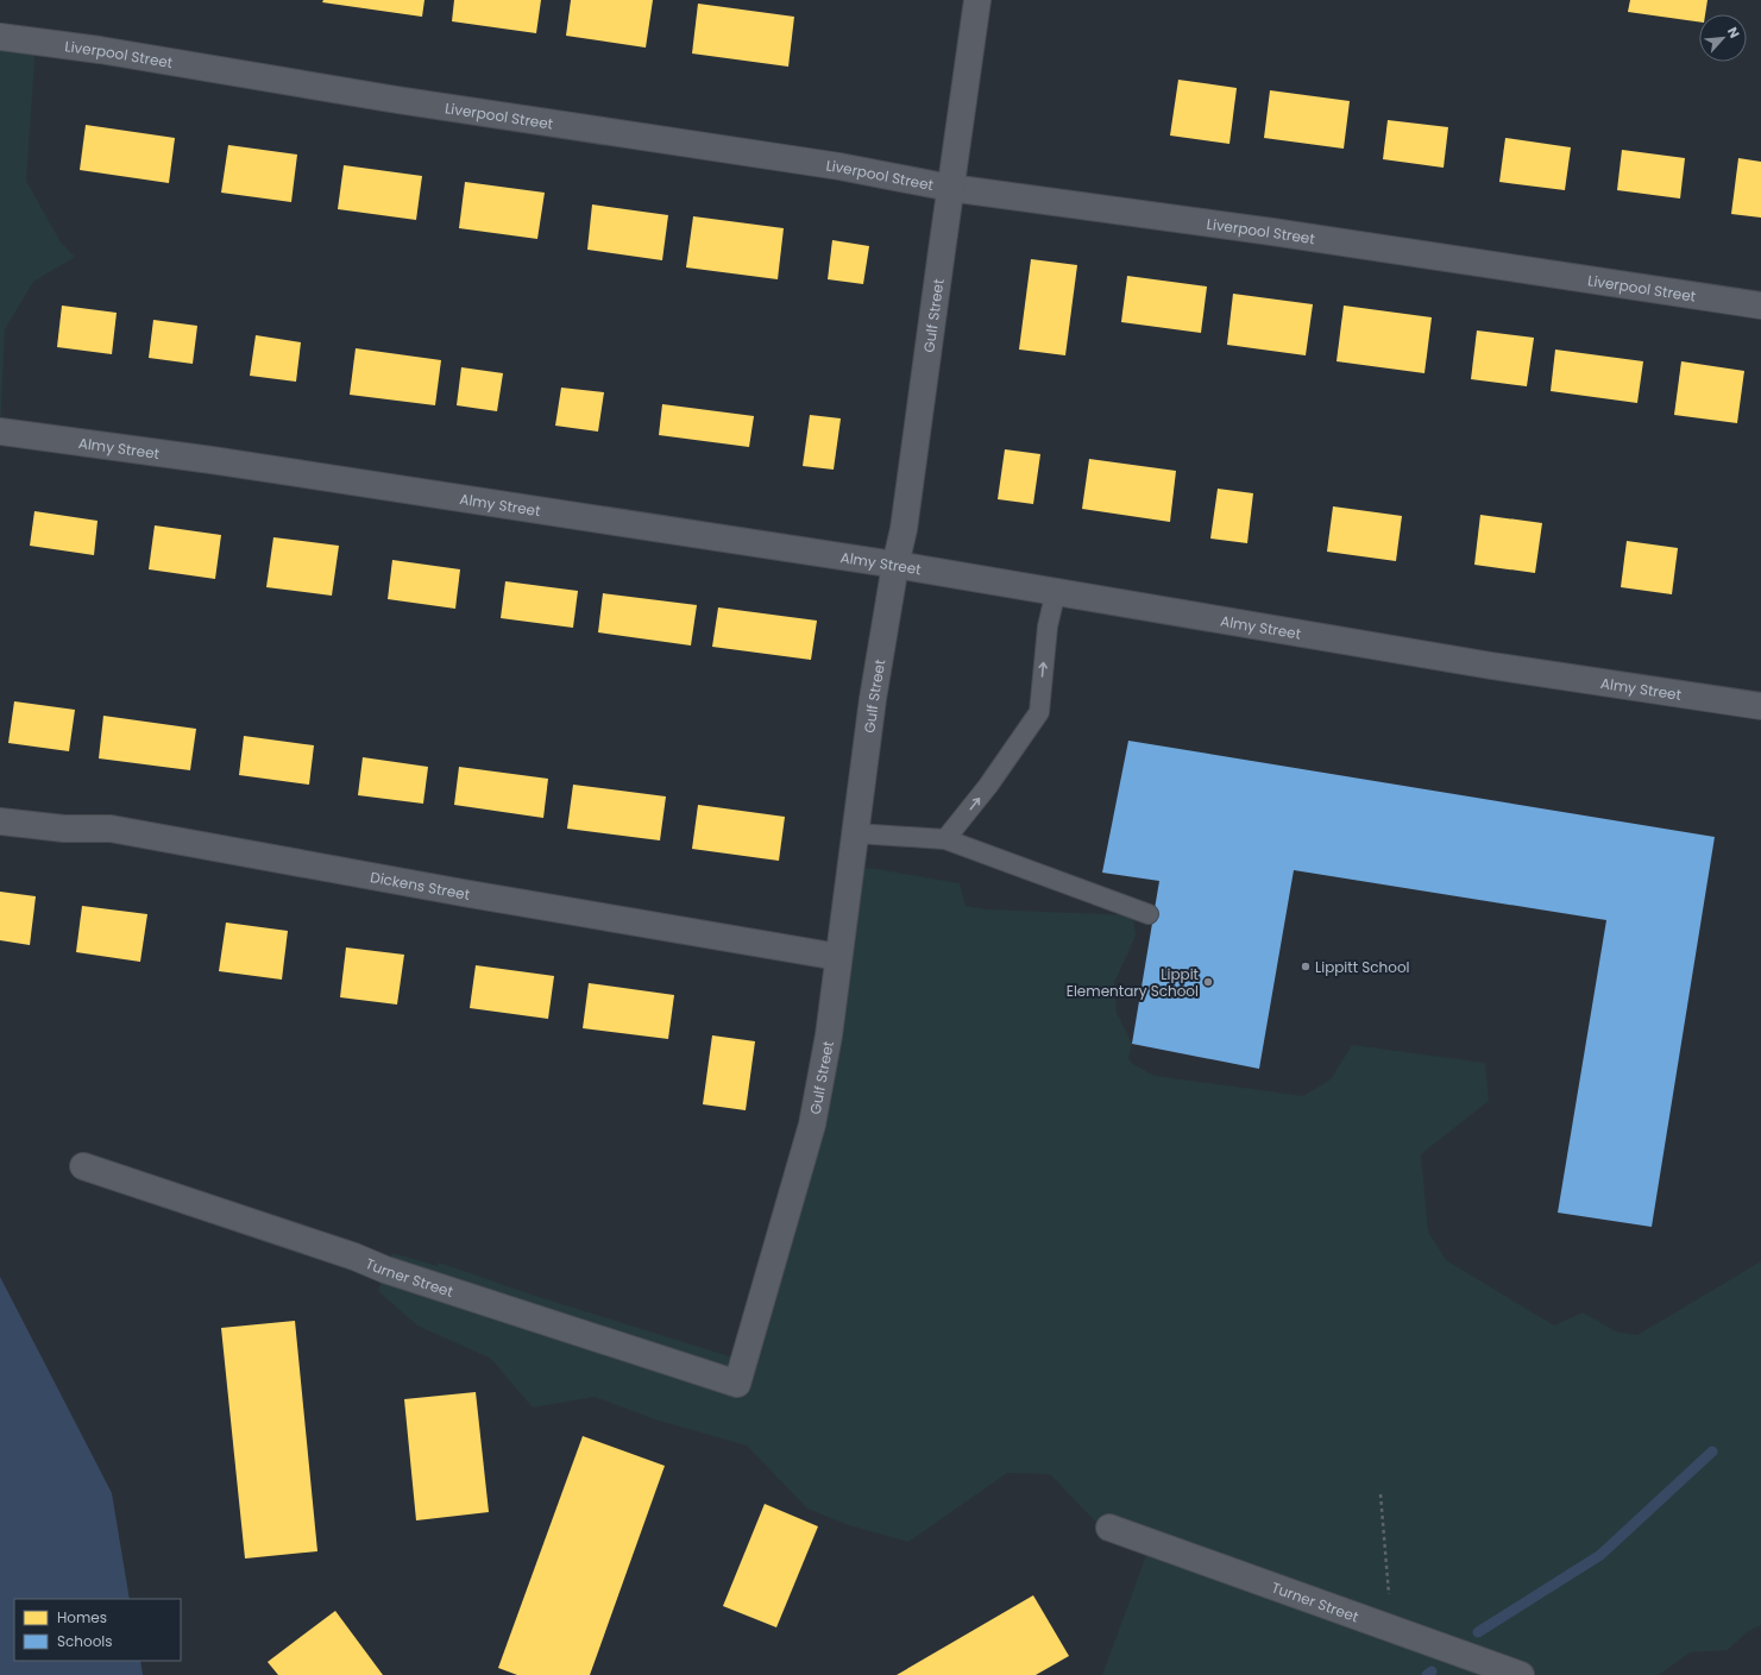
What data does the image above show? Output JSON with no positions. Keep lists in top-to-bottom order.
{
  "streets": {
    "street": [
      "Liverpool Street",
      "Gulf Street",
      "Almy Street",
      "Dickens Street",
      "Turner Street"
    ]
  },
  "crossings": [
    ["Liverpool Street", "Gulf Street"],
    ["Gulf Street", "Almy Street"],
    ["Gulf Street", "Dickens Street"],
    ["Gulf Street", "Turner Street"]
  ],
  "places": ["Lippitt School", "Lippit Elementary School"],
  "legend": ["Homes", "Schools"],
  "north": "top right"
}
